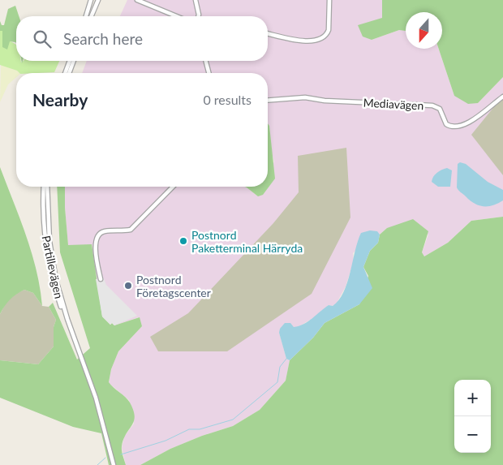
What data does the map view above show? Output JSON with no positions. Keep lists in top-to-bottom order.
{
  "streets": {
    "street": ["Mediavägen", "Partillevägen"]
  },
  "places": ["Postnord Paketterminal Härryda", "Postnord Företagscenter"],
  "north": "bottom",
  "page": {
    "search": "Search here",
    "heading": ["Nearby", "0 results"],
    "map_buttons": ["+", "−"]
  }
}
